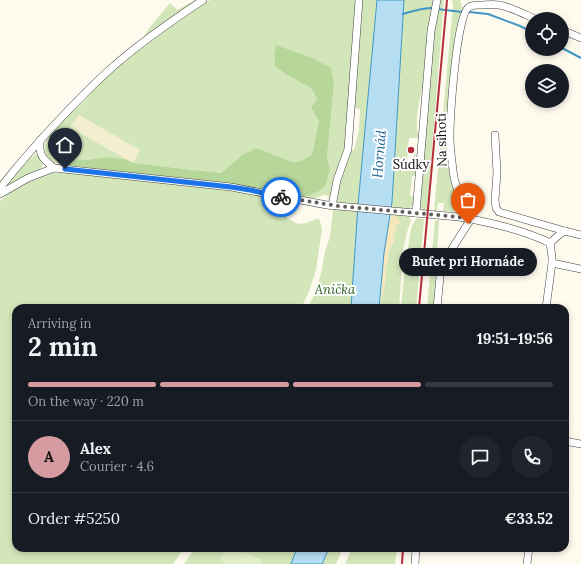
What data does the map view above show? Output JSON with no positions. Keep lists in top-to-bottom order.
{
  "streets": {
    "street": ["Na sihoti"]
  },
  "water": ["Hornád"],
  "parks": ["Anička"],
  "places": ["Súdky", "Bufet pri Hornáde"],
  "page": {
    "bubble": "Bufet pri Hornáde",
    "heading": ["2 min", "Arriving in", "19:51–19:56"],
    "panel": [
      "Alex",
      "Courier · 4.6",
      "Order #5250",
      "€33.52"
    ],
    "bar": "On the way · 220 m",
    "round": "A"
  }
}
